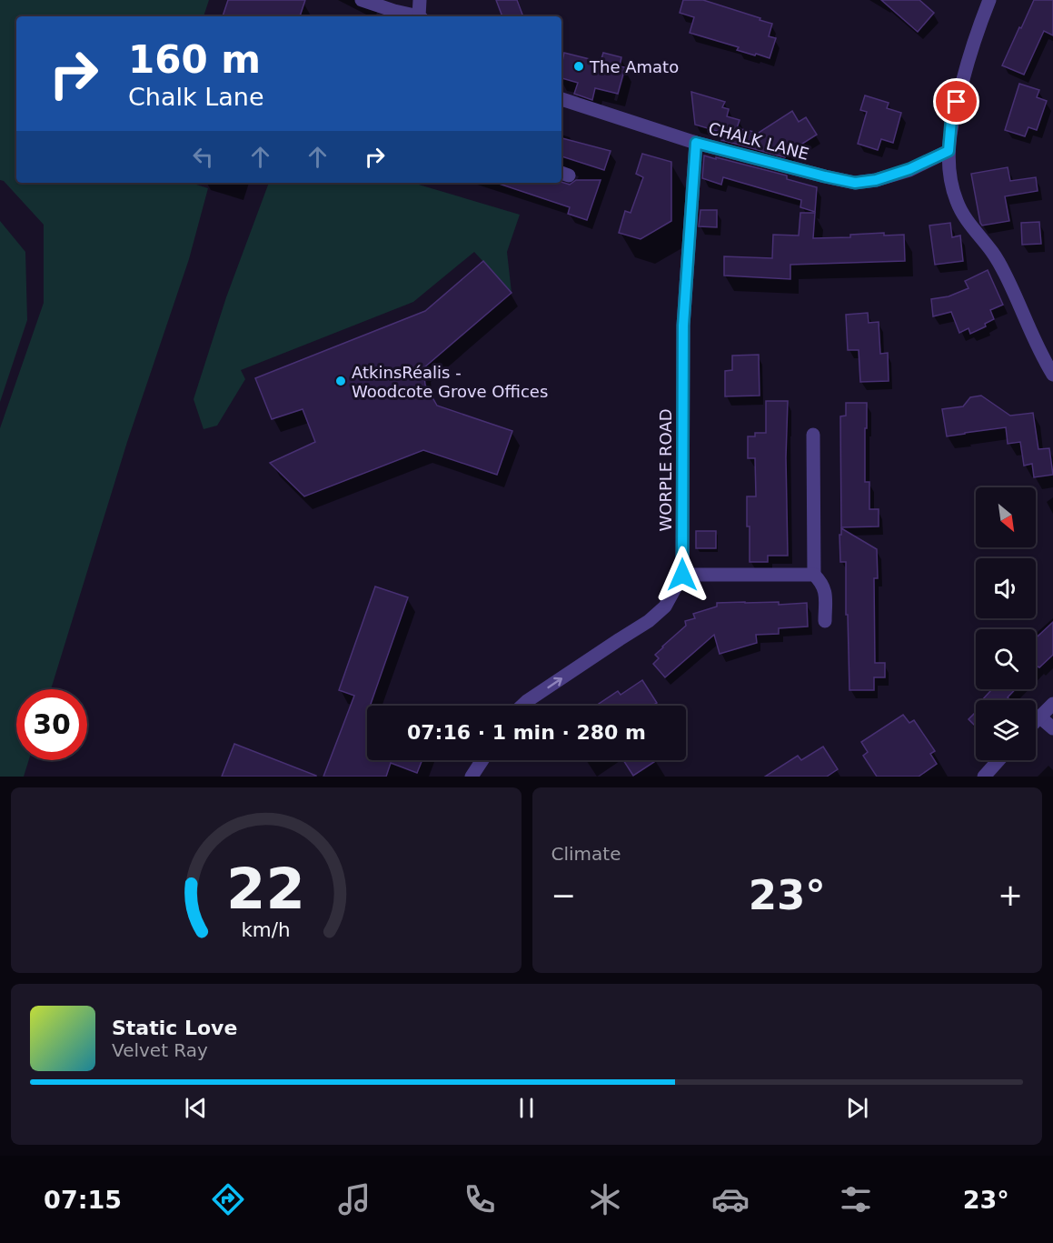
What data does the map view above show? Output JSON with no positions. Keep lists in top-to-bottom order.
{
  "streets": {
    "street": ["CHALK LANE", "WORPLE ROAD"]
  },
  "crossings": [
    ["CHALK LANE", "WORPLE ROAD"]
  ],
  "places": ["The Amato", "AtkinsRéalis - Woodcote Grove Offices"],
  "north": "bottom right",
  "page": {
    "turn": ["160 m", "Chalk Lane"],
    "limit": "30",
    "trip": "07:16 · 1 min · 280 m",
    "tile": "Climate",
    "heat": ["−", "23°", "+"],
    "song": ["Static Love", "Velvet Ray"],
    "tabs": ["07:15", "23°"],
    "gauge": ["22", "km/h"]
  }
}
